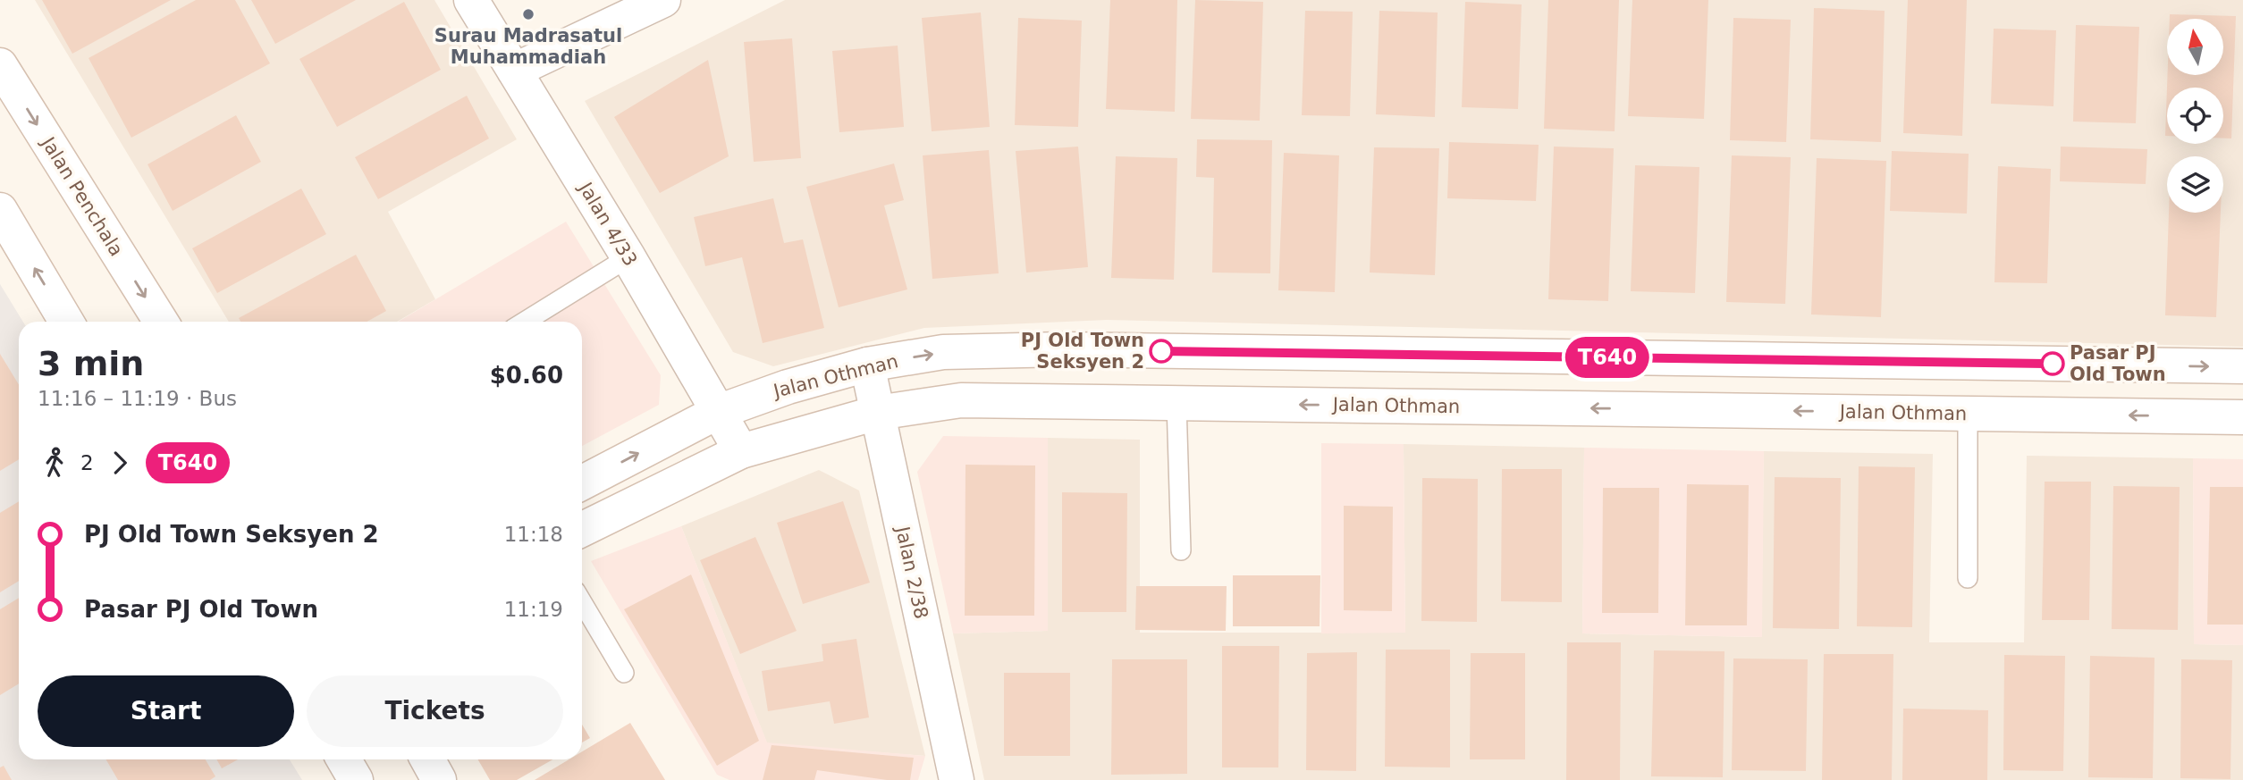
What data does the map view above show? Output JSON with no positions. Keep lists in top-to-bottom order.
{
  "streets": {
    "main road": [
      "Jalan Penchala",
      "Jalan 4/33",
      "Jalan Othman",
      "Jalan 2/38"
    ]
  },
  "crossings": [
    ["Jalan 4/33", "Jalan Othman"],
    ["Jalan Othman", "Jalan 2/38"]
  ],
  "places": ["Surau Madrasatul Muhammadiah", "PJ Old Town Seksyen 2", "Pasar PJ Old Town"],
  "lines": ["bus line T640"],
  "north": "top",
  "page": {
    "on_map": "T640",
    "heading": ["3 min", "11:16 – 11:19 · Bus", "$0.60"],
    "legs": ["2", "T640"],
    "list": [
      {
        "name": "PJ Old Town Seksyen 2",
        "value": "11:18"
      },
      {
        "name": "Pasar PJ Old Town",
        "value": "11:19"
      }
    ],
    "buttons": ["Start", "Tickets"]
  }
}
